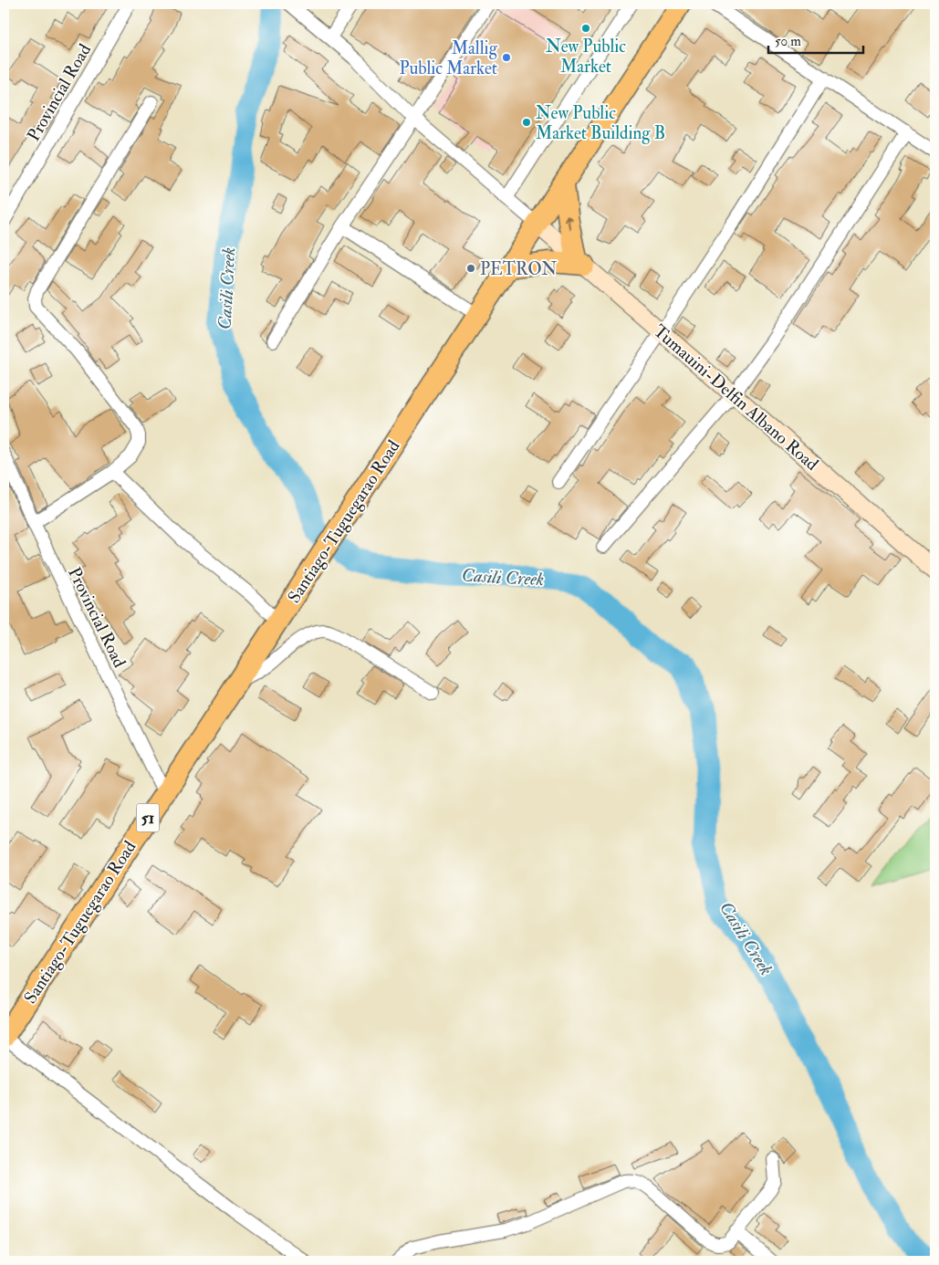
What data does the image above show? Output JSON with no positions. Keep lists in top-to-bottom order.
{
  "streets": {
    "highway": ["Santiago-Tuguegarao Road", "51"],
    "main road": ["Tumauini-Delfin Albano Road"],
    "street": ["Provincial Road"]
  },
  "crossings": [
    ["Provincial Road", "Santiago-Tuguegarao Road"],
    ["Tumauini-Delfin Albano Road", "Santiago-Tuguegarao Road"]
  ],
  "water": ["Casili Creek"],
  "places": [
    "New Public Market",
    "Mallig Public Market",
    "New Public Market Building B",
    "PETRON"
  ],
  "scale_bar": "50 m"
}
